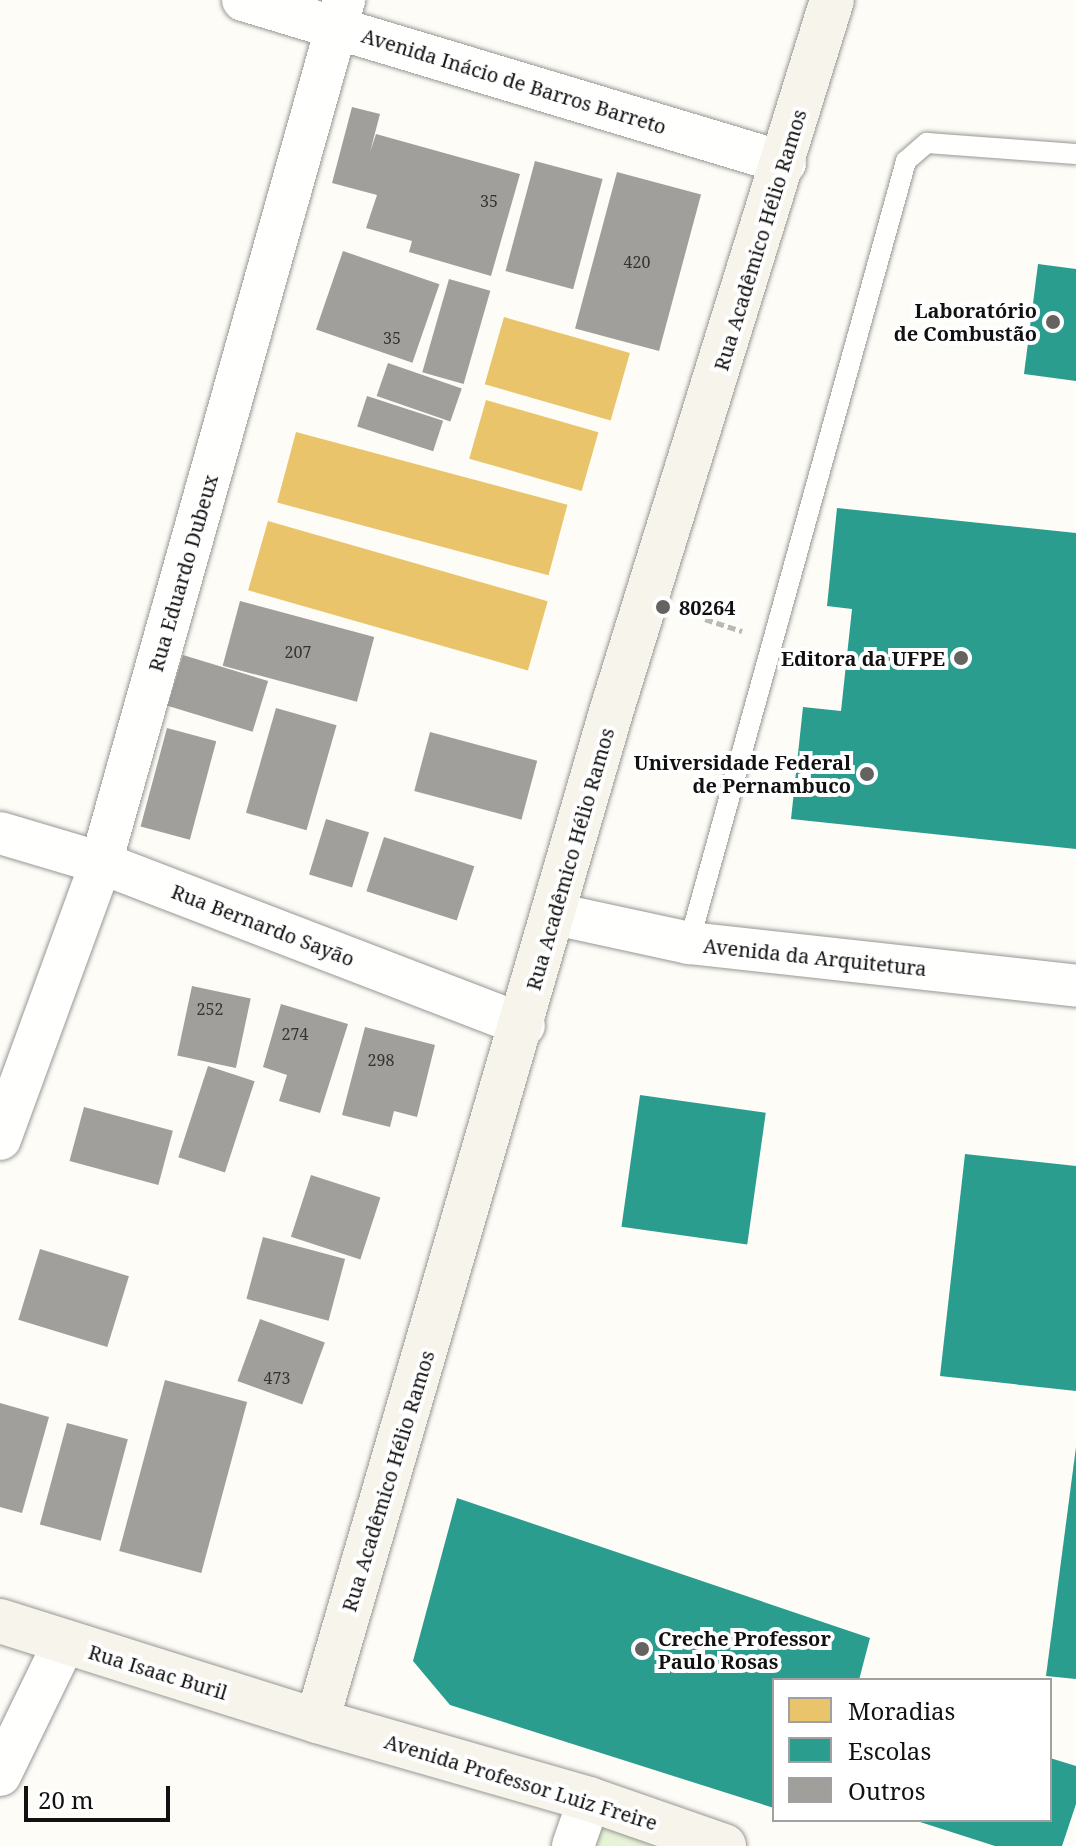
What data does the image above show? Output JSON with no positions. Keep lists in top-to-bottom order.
{
  "streets": {
    "street": [
      "Avenida Inácio de Barros Barreto",
      "Rua Acadêmico Hélio Ramos",
      "Rua Eduardo Dubeux",
      "Rua Bernardo Sayão",
      "Avenida da Arquitetura",
      "Rua Isaac Buril",
      "Avenida Professor Luiz Freire"
    ]
  },
  "crossings": [
    ["Avenida Inácio de Barros Barreto", "Rua Acadêmico Hélio Ramos"],
    ["Avenida Inácio de Barros Barreto", "Rua Eduardo Dubeux"],
    ["Rua Acadêmico Hélio Ramos", "Rua Bernardo Sayão"],
    ["Rua Acadêmico Hélio Ramos", "Avenida da Arquitetura"],
    ["Rua Acadêmico Hélio Ramos", "Rua Isaac Buril"],
    ["Rua Acadêmico Hélio Ramos", "Avenida Professor Luiz Freire"],
    ["Rua Eduardo Dubeux", "Rua Bernardo Sayão"],
    ["Rua Isaac Buril", "Avenida Professor Luiz Freire"]
  ],
  "places": [
    "Laboratório de Combustão",
    "80264",
    "Editora da UFPE",
    "Universidade Federal de Pernambuco",
    "Creche Professor Paulo Rosas"
  ],
  "house_numbers": [
    "35",
    "420",
    "35",
    "207",
    "252",
    "274",
    "298",
    "473"
  ],
  "legend": ["Moradias", "Escolas", "Outros"],
  "scale_bar": "20 m"
}
